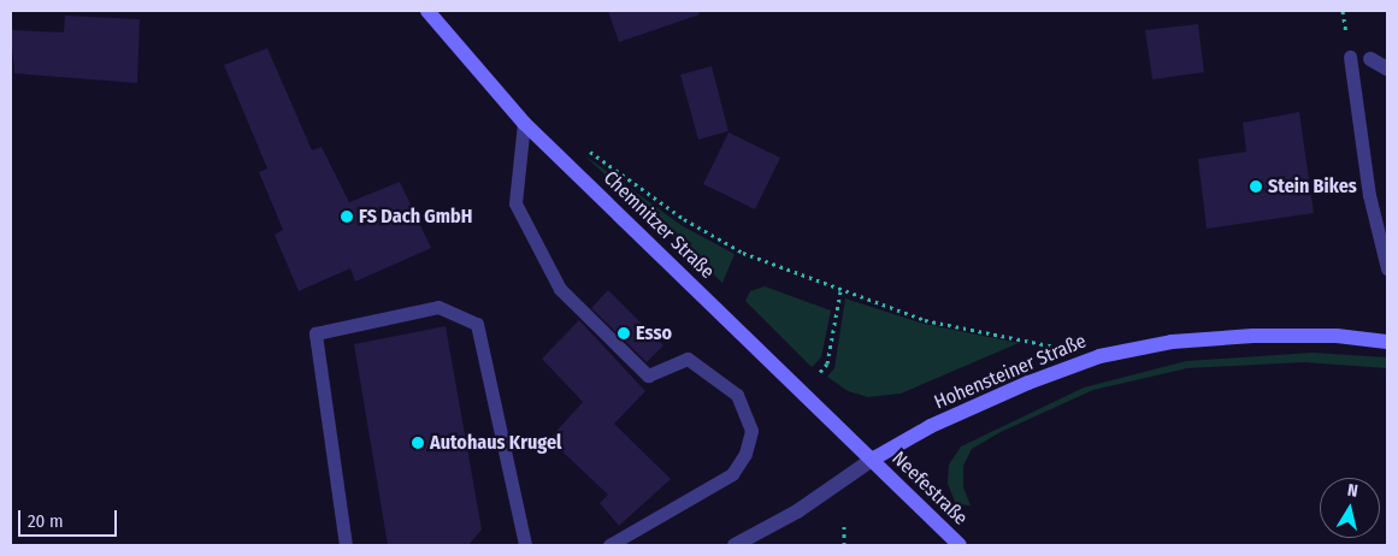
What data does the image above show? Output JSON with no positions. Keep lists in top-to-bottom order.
{
  "streets": {
    "main road": ["Chemnitzer Straße", "Hohensteiner Straße", "Neefestraße"]
  },
  "crossings": [
    ["Chemnitzer Straße", "Hohensteiner Straße"],
    ["Chemnitzer Straße", "Neefestraße"],
    ["Hohensteiner Straße", "Neefestraße"]
  ],
  "places": [
    "Stein Bikes",
    "FS Dach GmbH",
    "Esso",
    "Autohaus Krugel"
  ],
  "scale_bar": "20 m",
  "north": "top"
}
